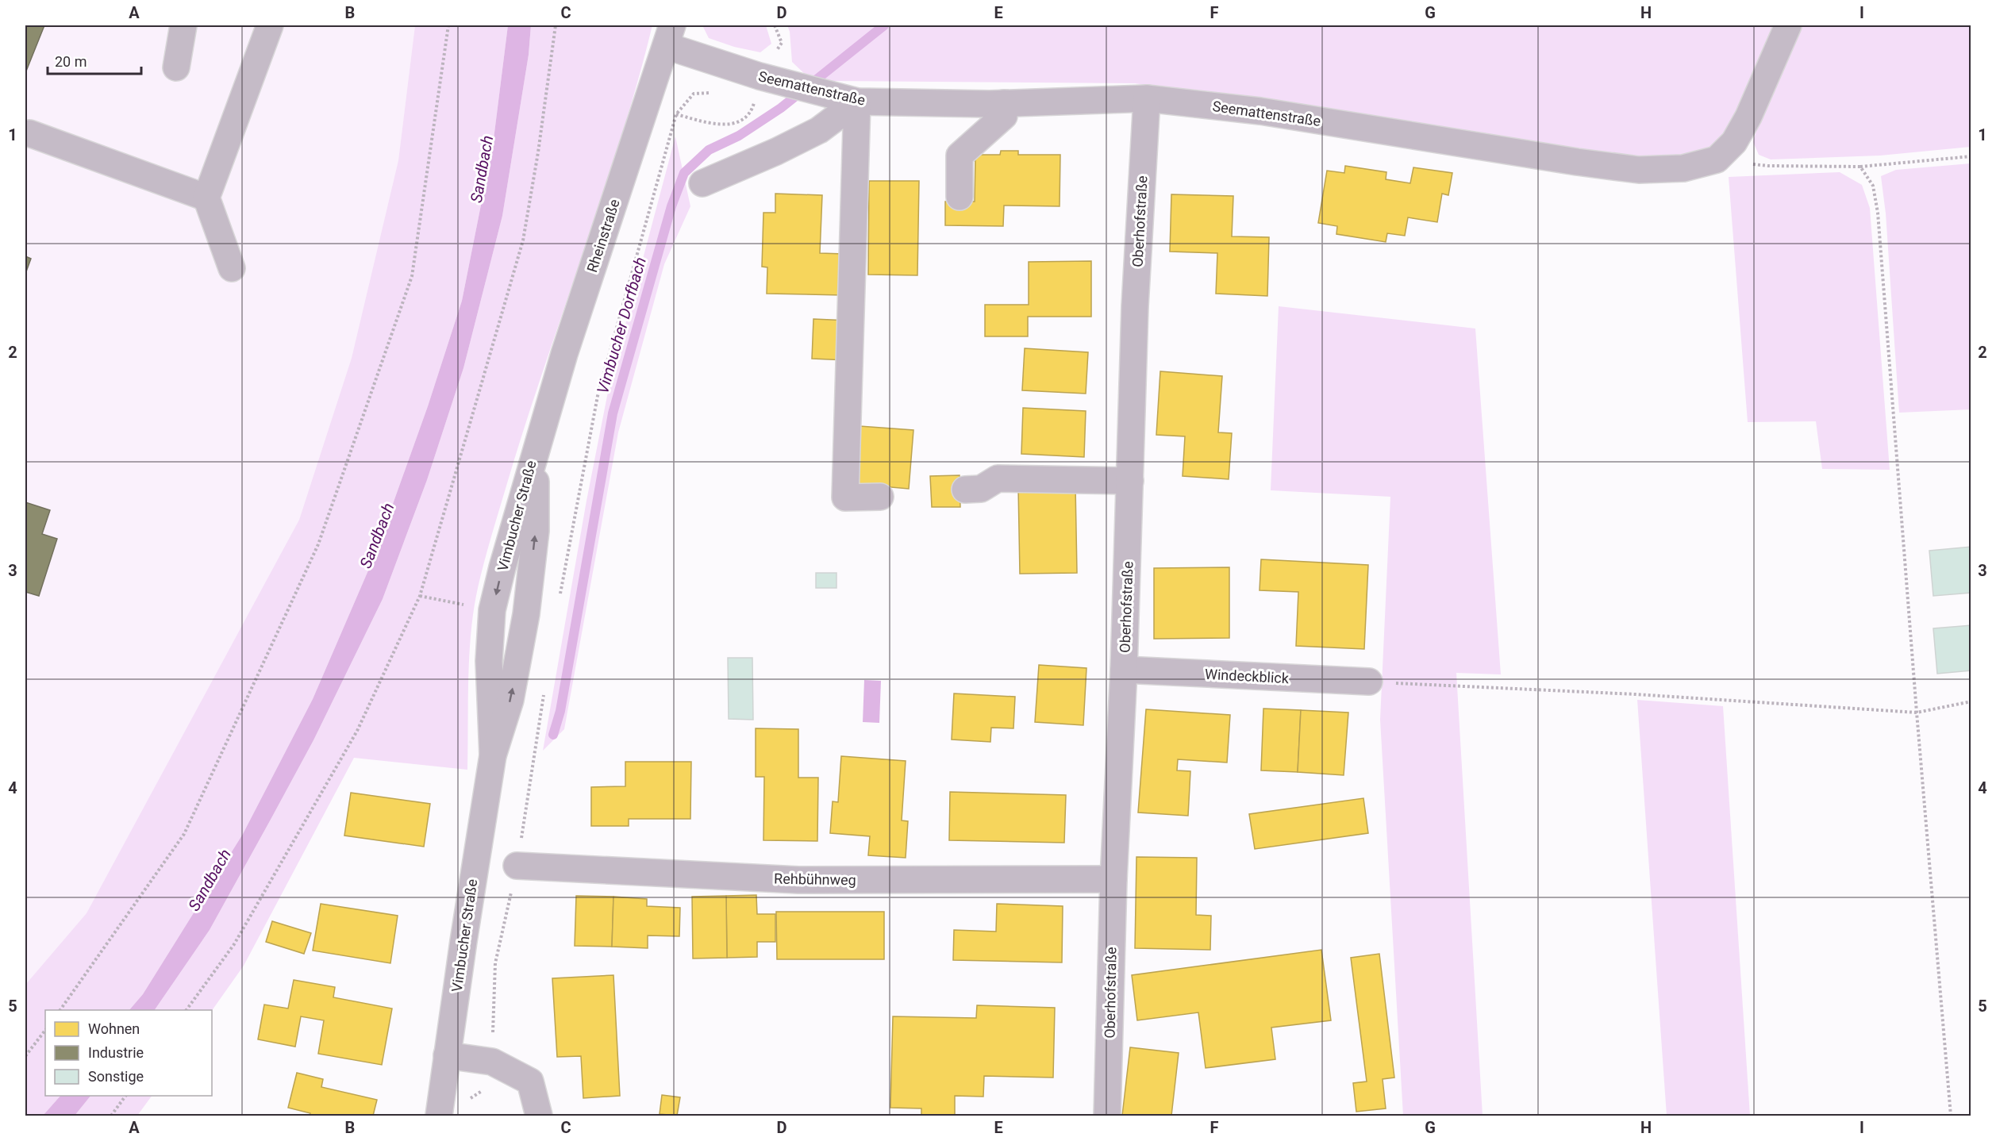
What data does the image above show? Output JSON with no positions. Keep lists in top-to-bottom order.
{
  "streets": {
    "street": [
      "Seemattenstraße",
      "Oberhofstraße",
      "Rheinstraße",
      "Vimbucher Straße",
      "Windeckblick",
      "Rehbühnweg"
    ]
  },
  "crossings": [
    ["Seemattenstraße", "Oberhofstraße"],
    ["Seemattenstraße", "Rheinstraße"],
    ["Oberhofstraße", "Windeckblick"],
    ["Oberhofstraße", "Rehbühnweg"],
    ["Rheinstraße", "Vimbucher Straße"]
  ],
  "water": ["Sandbach", "Vimbucher Dorfbach"],
  "legend": ["Wohnen", "Industrie", "Sonstige"],
  "scale_bar": "20 m",
  "grid": {
    "columns": [
      "A",
      "B",
      "C",
      "D",
      "E",
      "F",
      "G",
      "H",
      "I"
    ],
    "rows": [
      "1",
      "2",
      "3",
      "4",
      "5"
    ]
  }
}
